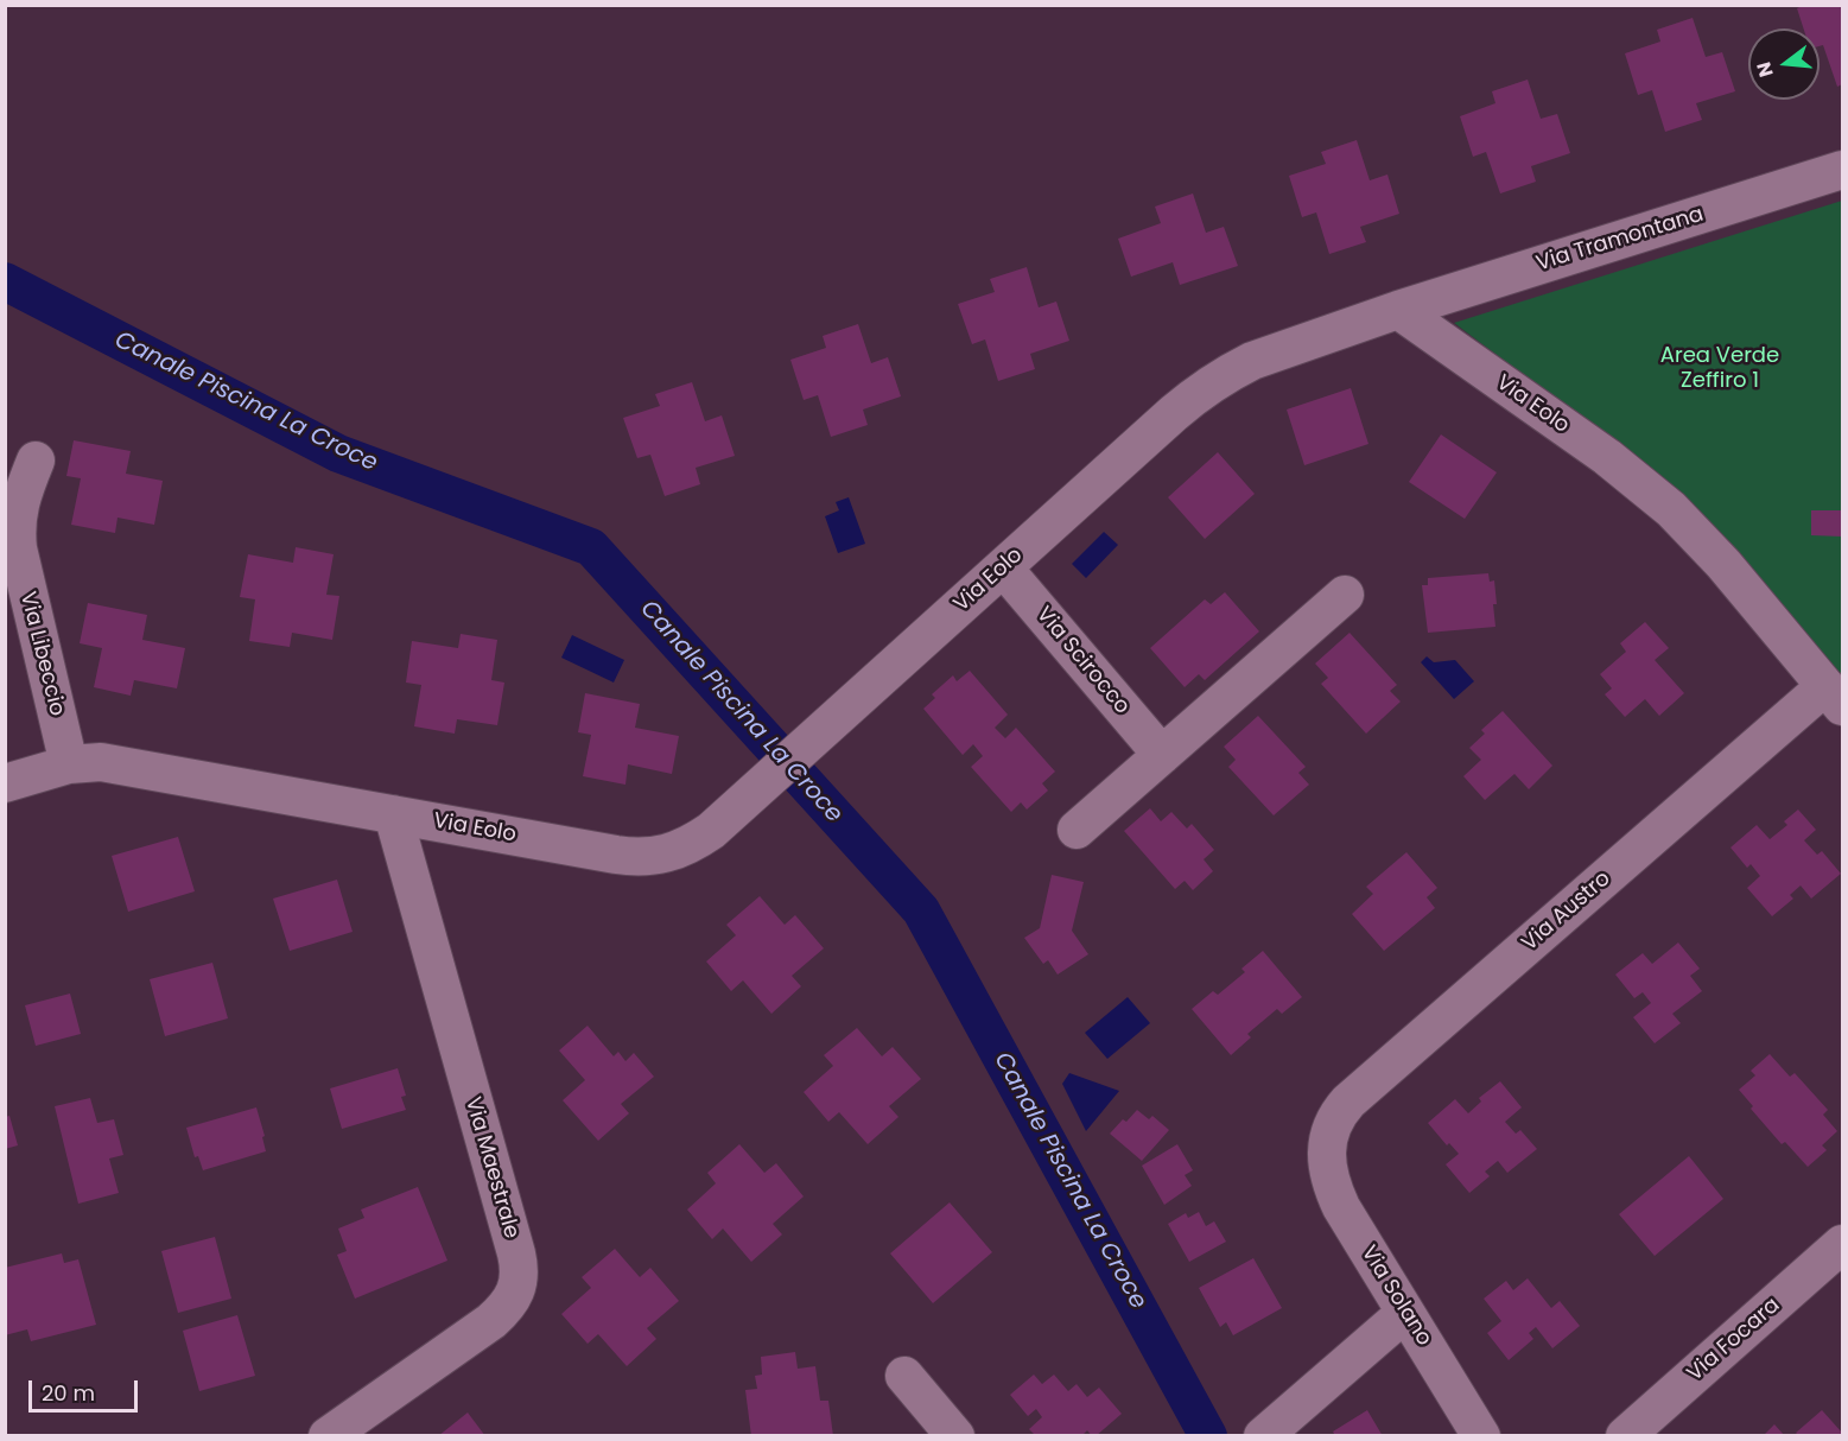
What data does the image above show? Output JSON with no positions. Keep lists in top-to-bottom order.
{
  "streets": {
    "street": [
      "Via Tramontana",
      "Via Eolo",
      "Via Libeccio",
      "Via Scirocco",
      "Via Austro",
      "Via Maestrale",
      "Via Solano",
      "Via Focara"
    ]
  },
  "crossings": [
    ["Via Tramontana", "Via Eolo"],
    ["Via Eolo", "Via Libeccio"],
    ["Via Eolo", "Via Scirocco"],
    ["Via Eolo", "Via Austro"],
    ["Via Eolo", "Via Maestrale"],
    ["Via Austro", "Via Solano"]
  ],
  "water": ["Canale Piscina La Croce"],
  "parks": ["Area Verde Zeffiro 1"],
  "scale_bar": "20 m",
  "north": "left"
}
